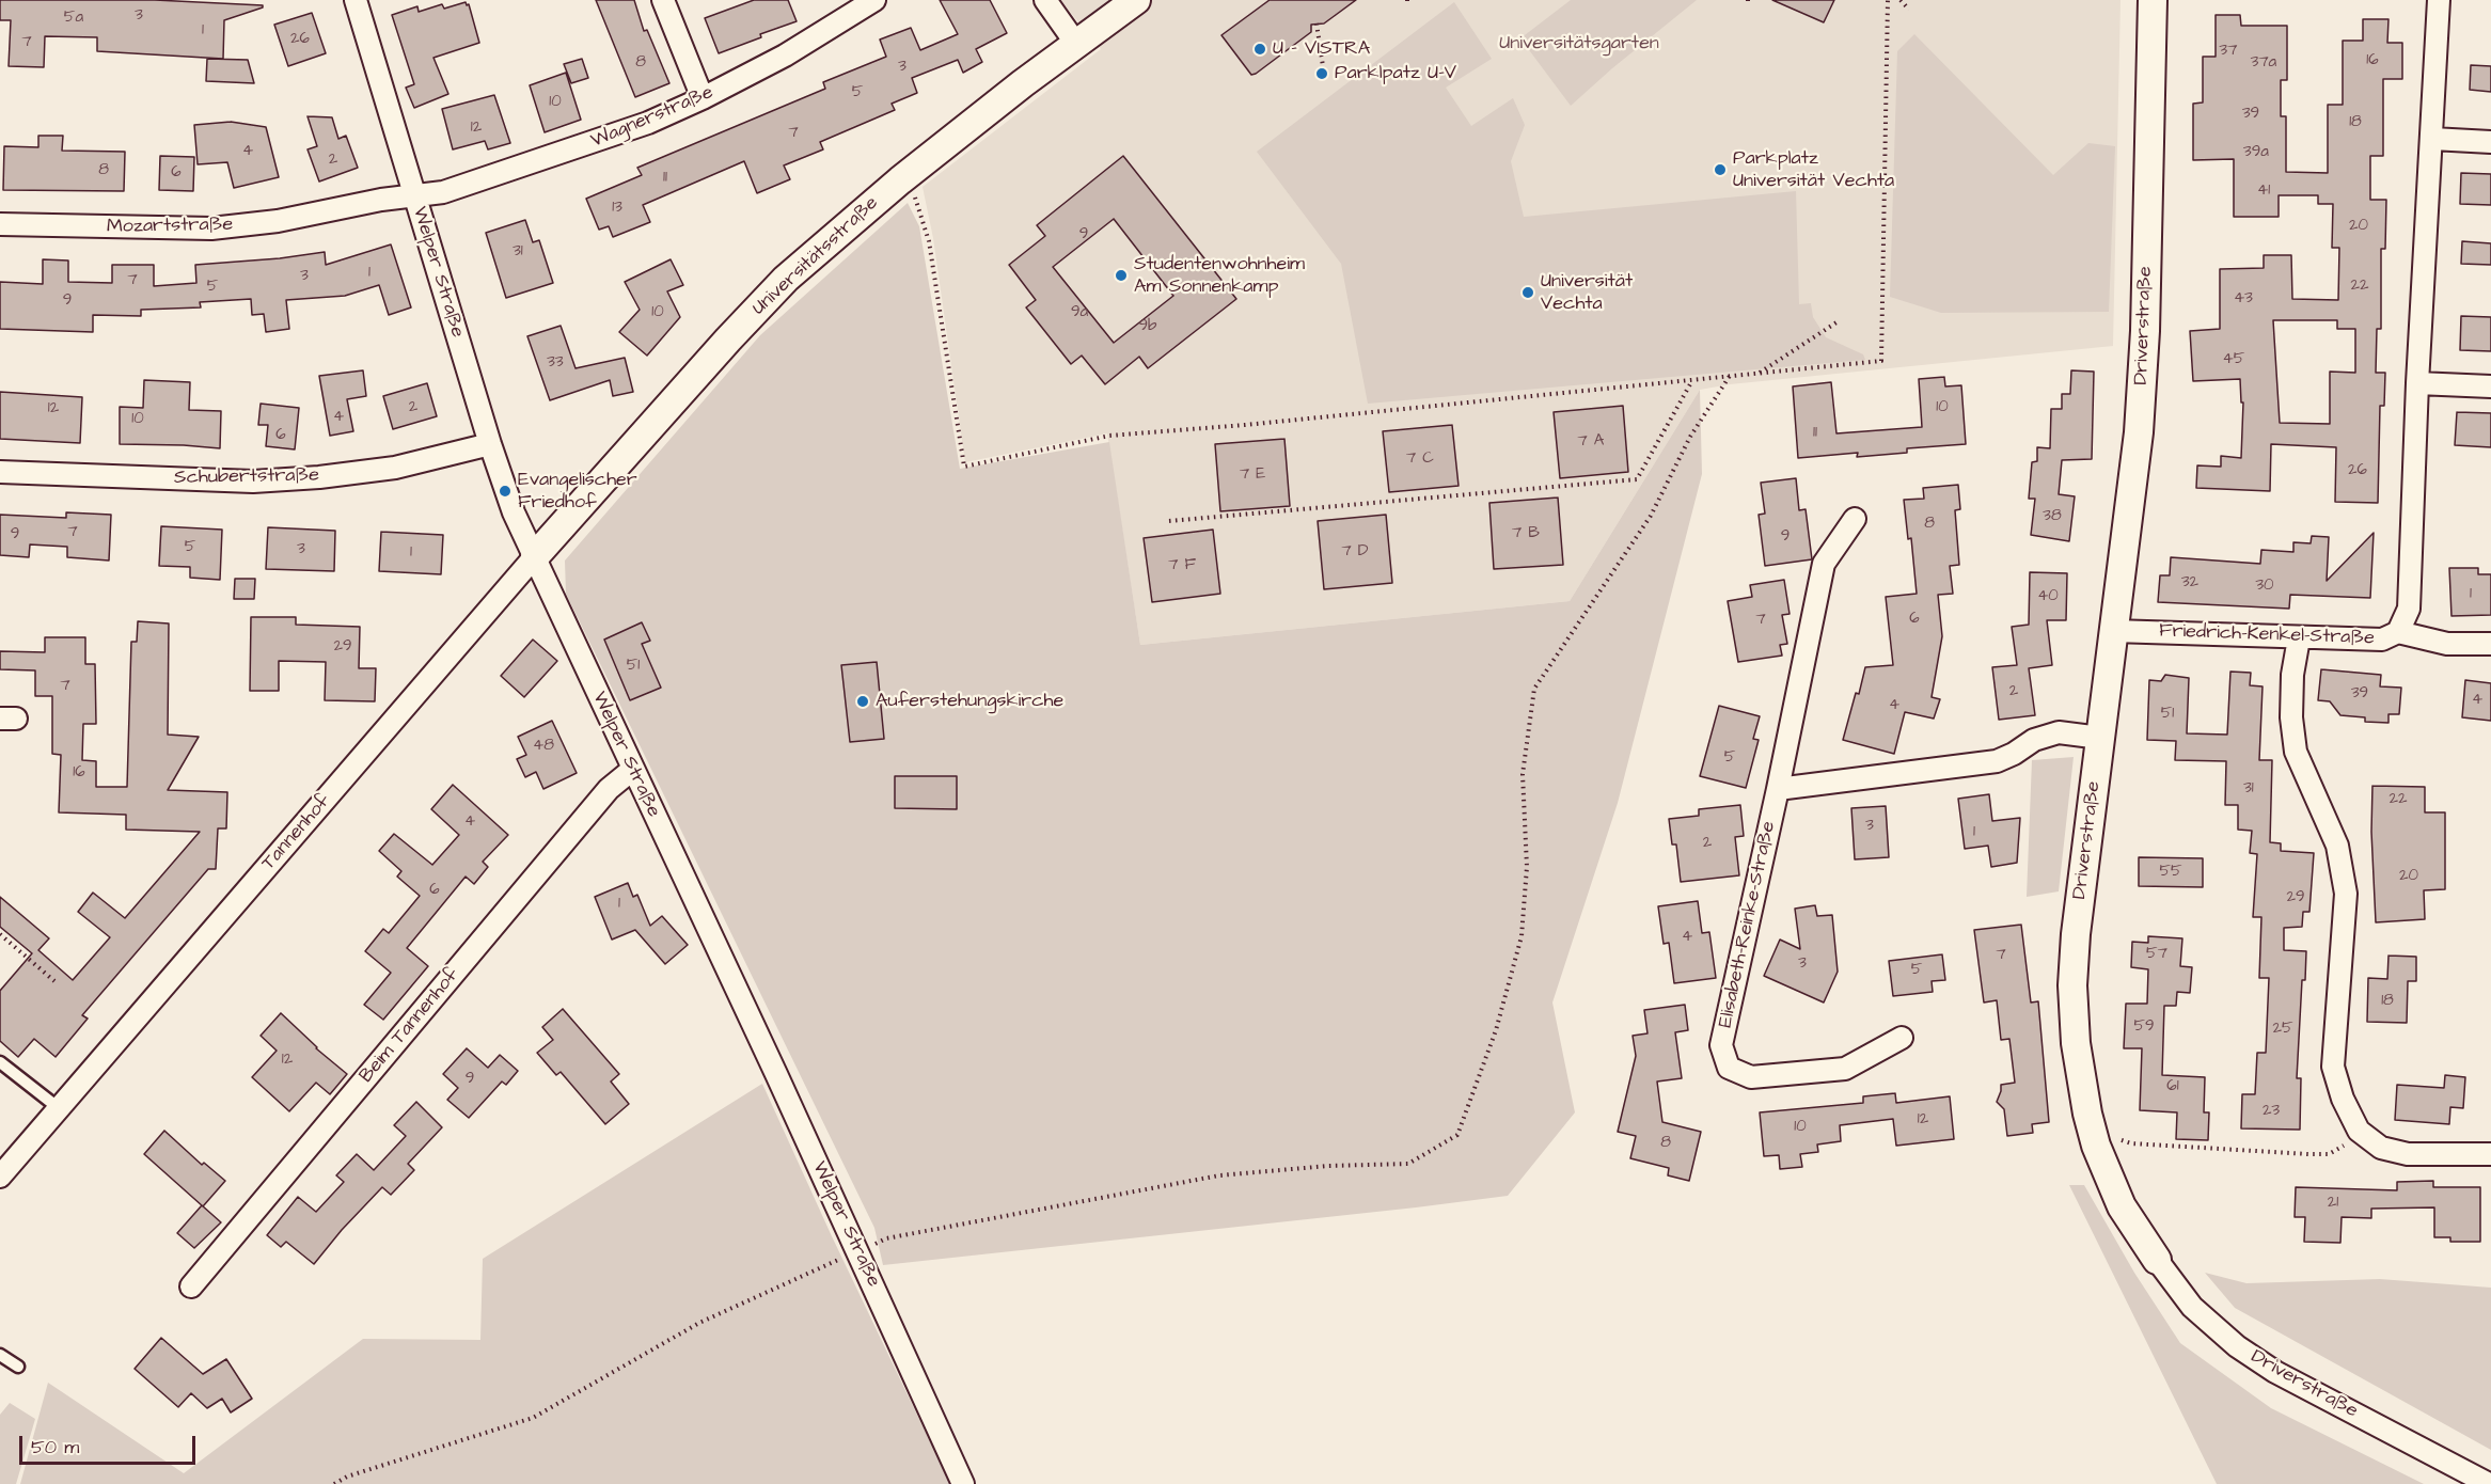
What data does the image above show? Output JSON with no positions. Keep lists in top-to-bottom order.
{
  "streets": {
    "street": [
      "Wagnerstraße",
      "Mozartstraße",
      "Universitätsstraße",
      "Welper Straße",
      "Driverstraße",
      "Schubertstraße",
      "Friedrich-Kenkel-Straße",
      "Tannenhof",
      "Elisabeth-Reinke-Straße",
      "Beim Tannenhof"
    ]
  },
  "crossings": [
    ["Wagnerstraße", "Mozartstraße"],
    ["Wagnerstraße", "Welper Straße"],
    ["Mozartstraße", "Welper Straße"],
    ["Universitätsstraße", "Welper Straße"],
    ["Universitätsstraße", "Tannenhof"],
    ["Welper Straße", "Schubertstraße"],
    ["Welper Straße", "Tannenhof"],
    ["Welper Straße", "Beim Tannenhof"],
    ["Driverstraße", "Friedrich-Kenkel-Straße"]
  ],
  "parks": ["Universitätsgarten"],
  "places": [
    "U - VISTRA",
    "Parklpatz U-V",
    "Parkplatz Universität Vechta",
    "Studentenwohnheim Am Sonnenkamp",
    "Universität Vechta",
    "Evangelischer Friedhof",
    "Auferstehungskirche"
  ],
  "house_numbers": [
    "3",
    "5a",
    "1",
    "26",
    "7",
    "37",
    "16",
    "8",
    "37a",
    "3",
    "5",
    "10",
    "39",
    "18",
    "12",
    "7",
    "4",
    "39a",
    "2",
    "8",
    "6",
    "11",
    "41",
    "13",
    "20",
    "9",
    "31",
    "1",
    "3",
    "7",
    "22",
    "5",
    "43",
    "9",
    "10",
    "9a",
    "9b",
    "45",
    "33",
    "2",
    "10",
    "12",
    "4",
    "10",
    "11",
    "6",
    "7 A",
    "7 C",
    "26",
    "7 E",
    "38",
    "8",
    "7",
    "7 B",
    "9",
    "9",
    "5",
    "3",
    "7 D",
    "1",
    "7 F",
    "32",
    "30",
    "1",
    "40",
    "6",
    "7",
    "29",
    "51",
    "7",
    "2",
    "39",
    "4",
    "4",
    "51",
    "48",
    "5",
    "16",
    "31",
    "22",
    "4",
    "3",
    "1",
    "2",
    "55",
    "20",
    "6",
    "29",
    "1",
    "4",
    "57",
    "7",
    "3",
    "5",
    "18",
    "59",
    "25",
    "12",
    "9",
    "61",
    "23",
    "12",
    "10",
    "8",
    "21"
  ],
  "scale_bar": "50 m"
}
